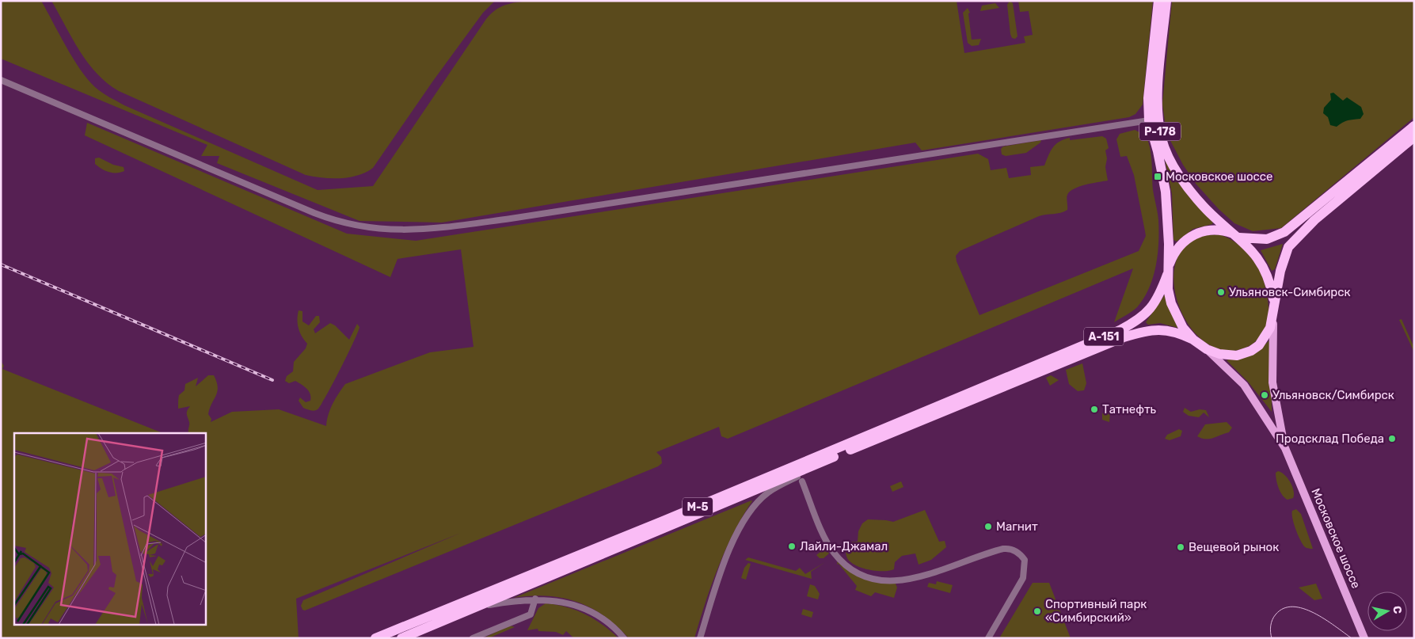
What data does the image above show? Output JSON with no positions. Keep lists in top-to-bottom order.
{
  "streets": {
    "highway": ["Р-178", "А-151", "М-5"],
    "main road": ["Московское шоссе"]
  },
  "crossings": [
    ["Р-178", "А-151"],
    ["А-151", "М-5"]
  ],
  "places": {
    "transit": ["Московское шоссе"],
    "other": [
      "Ульяновск-Симбирск",
      "Ульяновск/Симбирск",
      "Татнефть",
      "Продсклад Победа",
      "Магнит",
      "Лайли-Джамал",
      "Вещевой рынок",
      "Спортивный парк «Симбирский»"
    ]
  },
  "north": "right"
}
